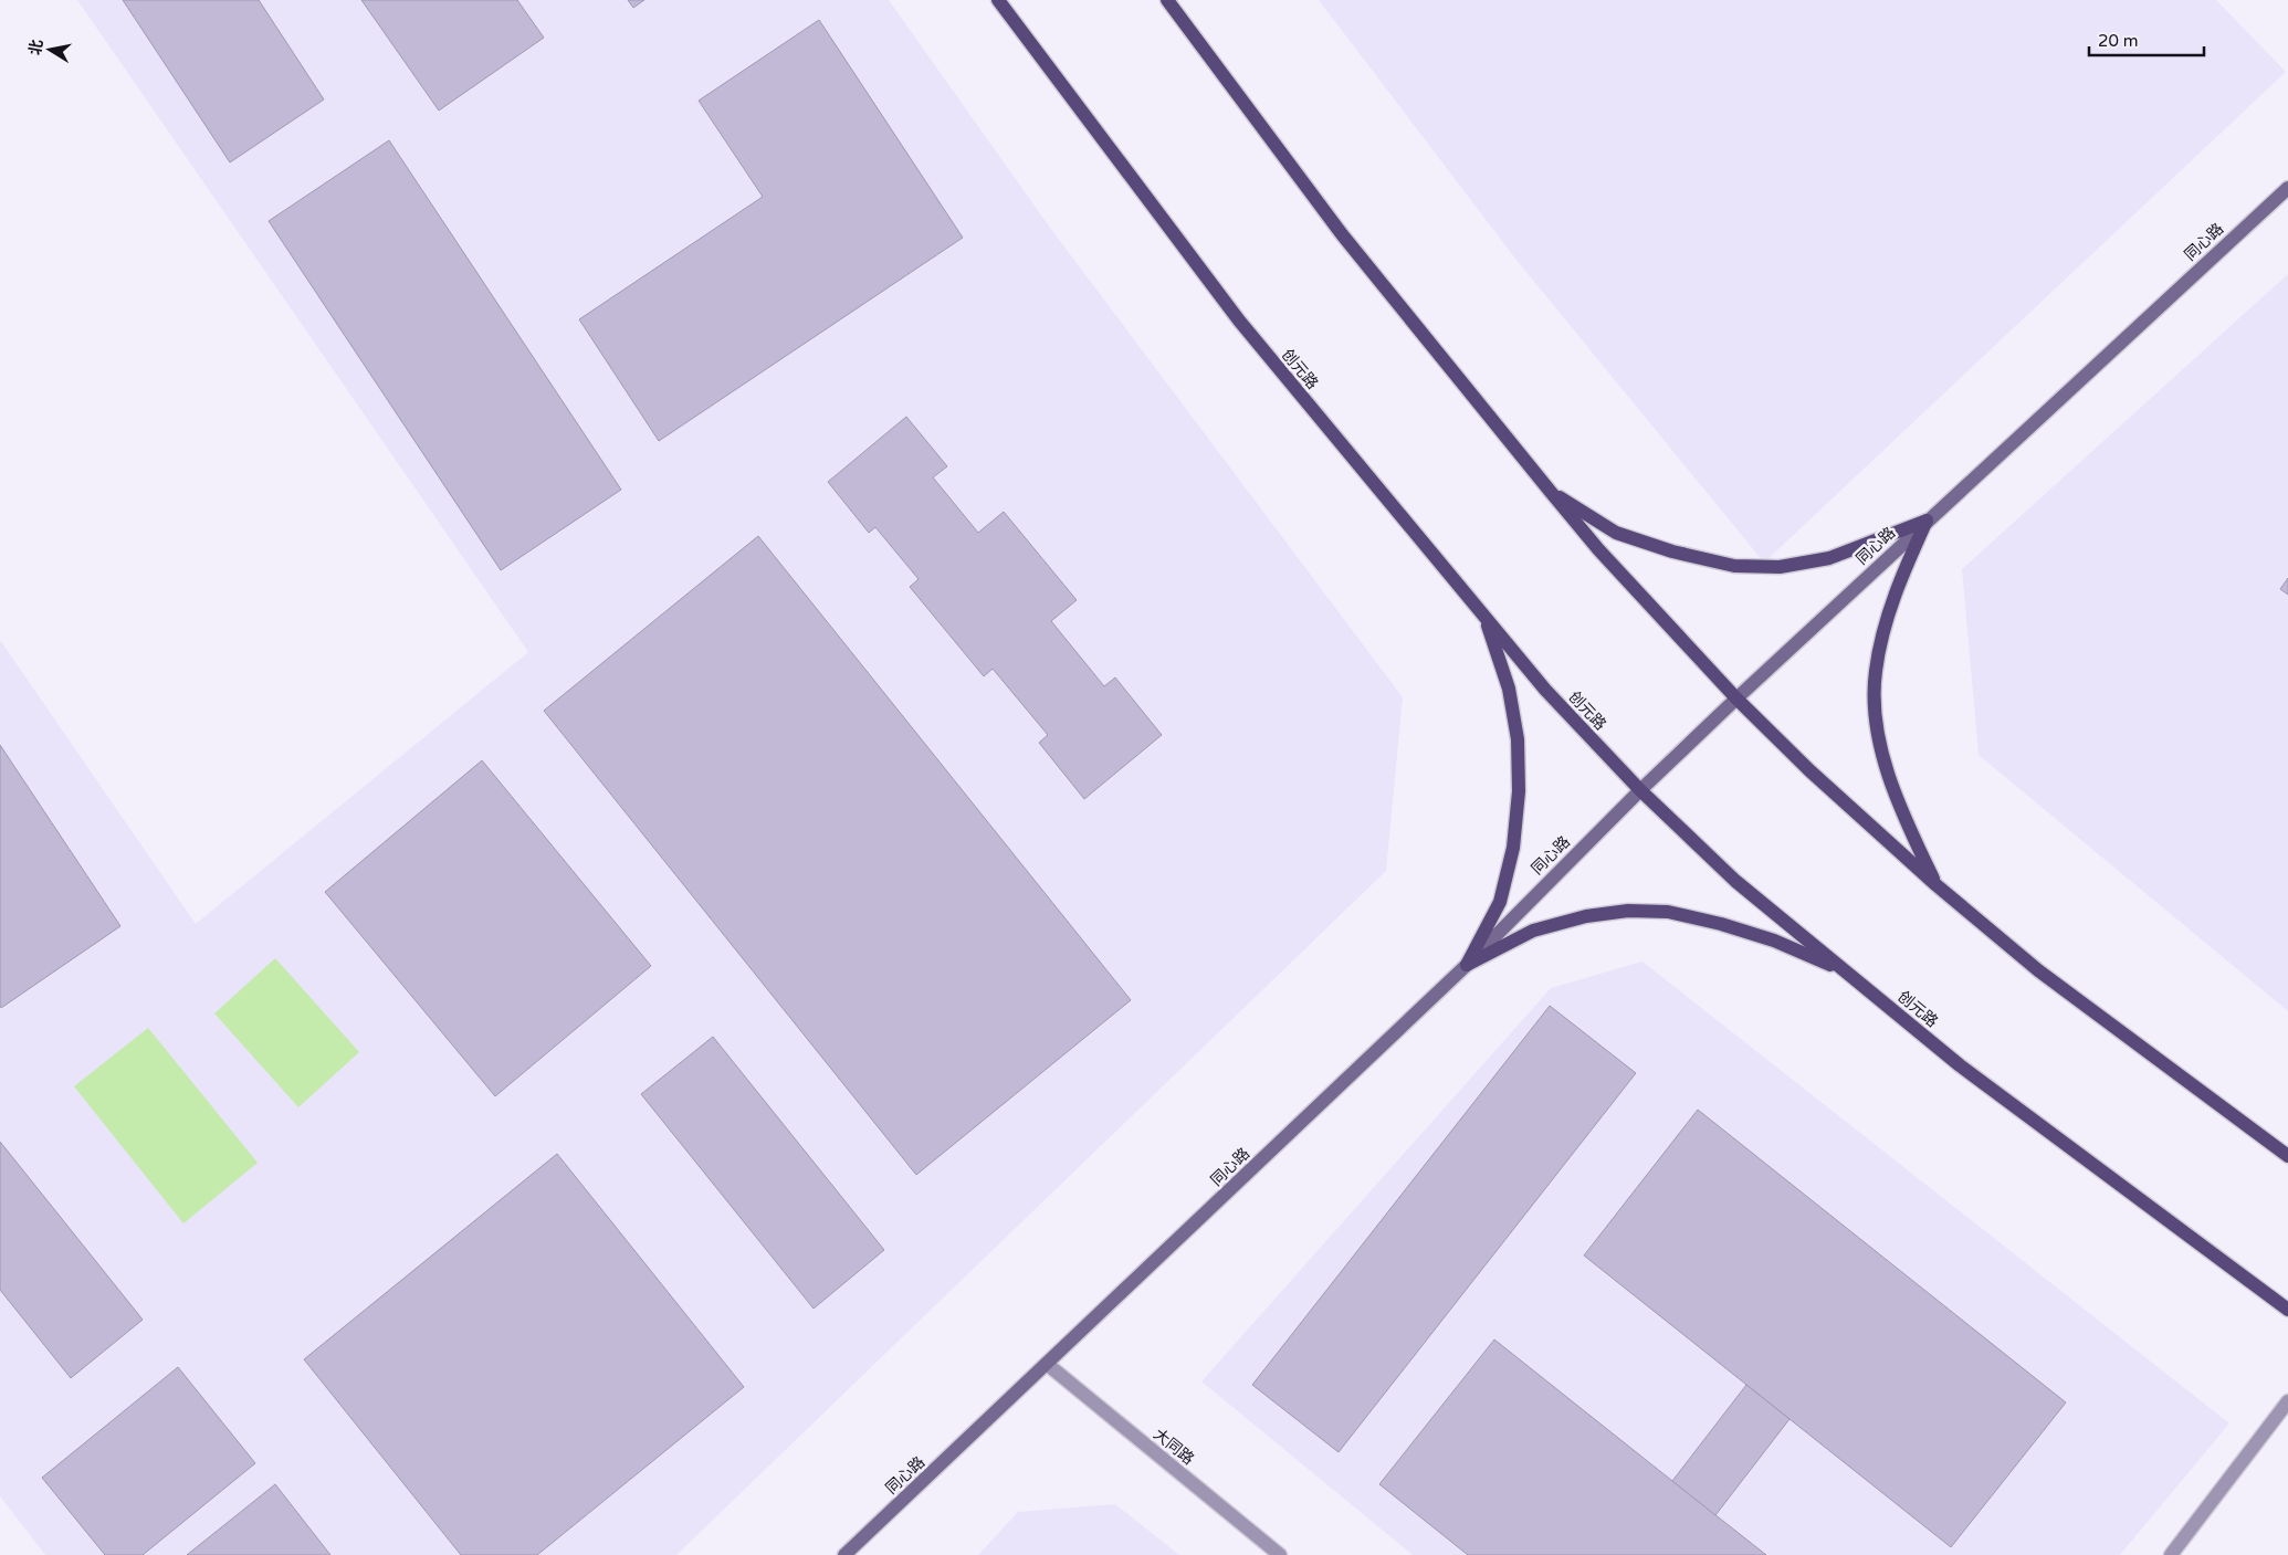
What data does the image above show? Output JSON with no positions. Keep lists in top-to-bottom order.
{
  "streets": {
    "main road": ["创元路"],
    "street": ["同心路", "大同路"]
  },
  "crossings": [
    ["同心路", "创元路"],
    ["同心路", "大同路"]
  ],
  "scale_bar": "20 m",
  "north": "left"
}
